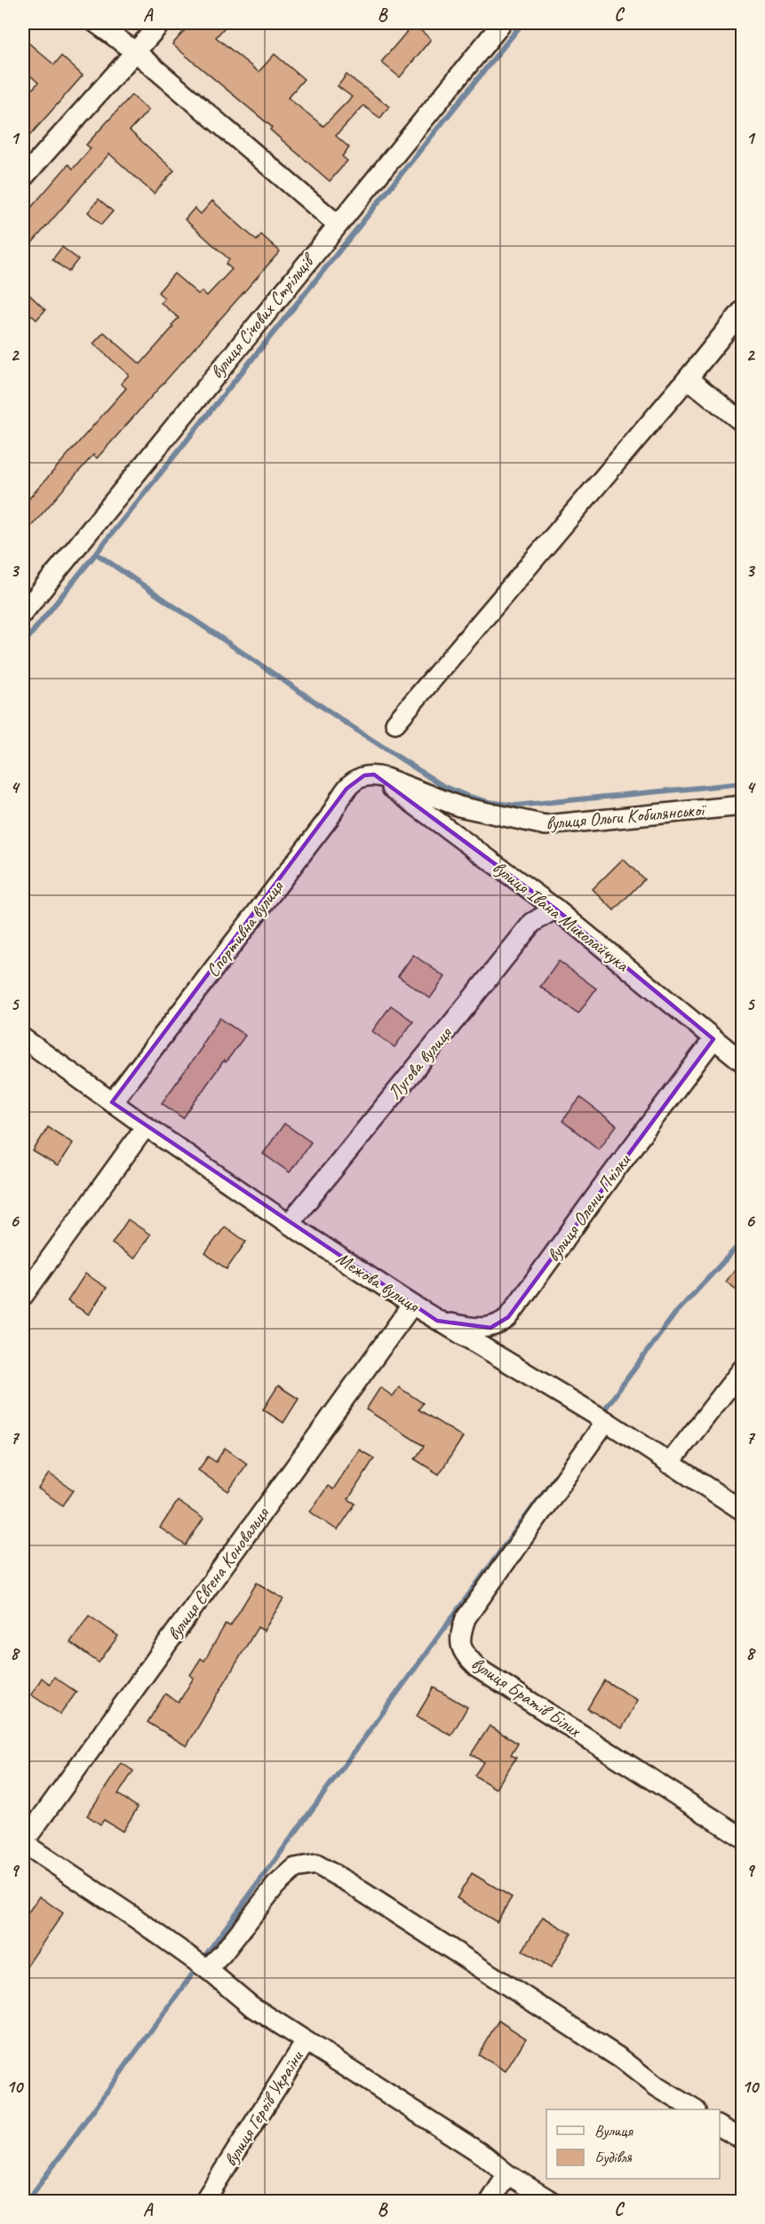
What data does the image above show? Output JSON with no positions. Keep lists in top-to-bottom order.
{
  "streets": {
    "street": [
      "вулиця Січових Стрільців",
      "вулиця Ольги Кобилянської",
      "вулиця Івана Миколайчука",
      "Спортивна вулиця",
      "Лугова вулиця",
      "вулиця Олени Пчілки",
      "Межова вулиця",
      "вулиця Євгена Коновальця",
      "вулиця Братів Білих",
      "вулиця Героїв України"
    ]
  },
  "crossings": [
    ["вулиця Ольги Кобилянської", "вулиця Івана Миколайчука"],
    ["вулиця Ольги Кобилянської", "Спортивна вулиця"],
    ["вулиця Івана Миколайчука", "Спортивна вулиця"],
    ["вулиця Івана Миколайчука", "Лугова вулиця"],
    ["вулиця Івана Миколайчука", "вулиця Олени Пчілки"],
    ["Спортивна вулиця", "Межова вулиця"],
    ["Лугова вулиця", "Межова вулиця"],
    ["вулиця Олени Пчілки", "Межова вулиця"],
    ["Межова вулиця", "вулиця Євгена Коновальця"],
    ["Межова вулиця", "вулиця Братів Білих"]
  ],
  "legend": ["Вулиця", "Будівля"],
  "grid": {
    "columns": ["A", "B", "C"],
    "rows": [
      "1",
      "2",
      "3",
      "4",
      "5",
      "6",
      "7",
      "8",
      "9",
      "10"
    ]
  }
}
